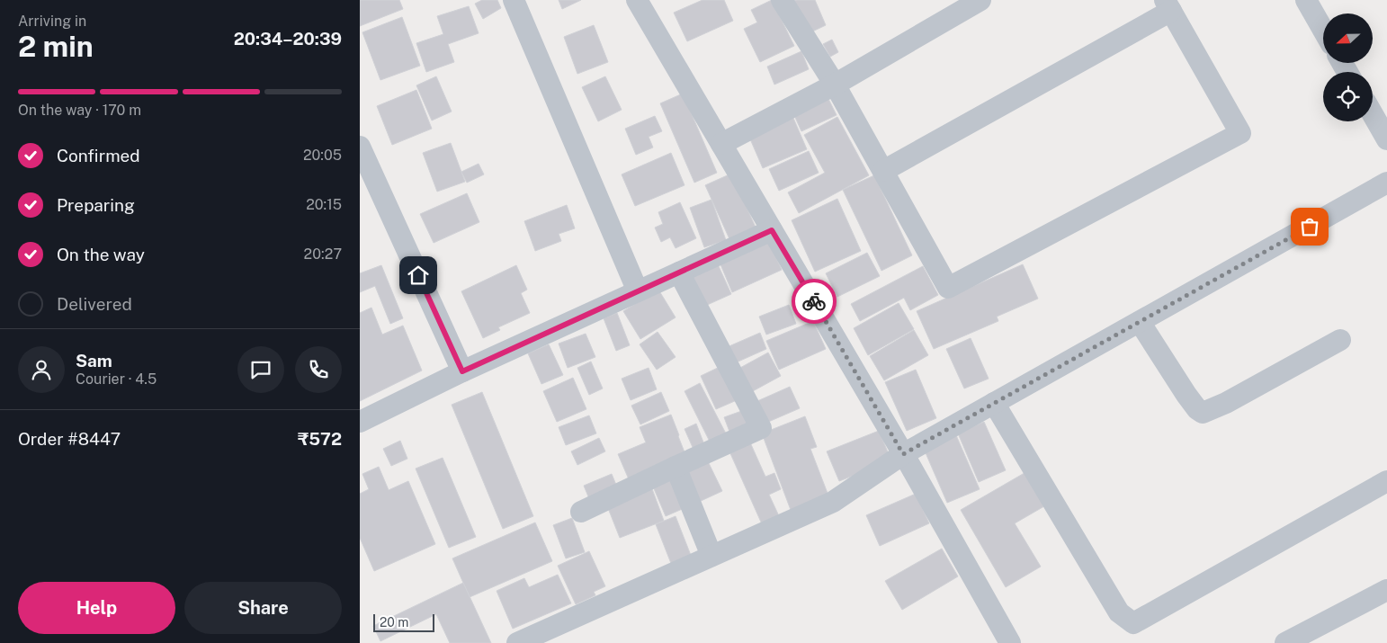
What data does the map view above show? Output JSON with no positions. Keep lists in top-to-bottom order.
{
  "scale_bar": "20 m",
  "north": "left",
  "page": {
    "heading": ["2 min", "Arriving in", "20:34–20:39"],
    "panel": [
      "Sam",
      "Courier · 4.5",
      "Order #8447",
      "₹572"
    ],
    "bar": "On the way · 170 m",
    "list": [
      ["Confirmed", "20:05"],
      ["Preparing", "20:15"],
      ["On the way", "20:27"],
      "Delivered"
    ],
    "buttons": ["Help", "Share"],
    "scale": "20 m"
  }
}
